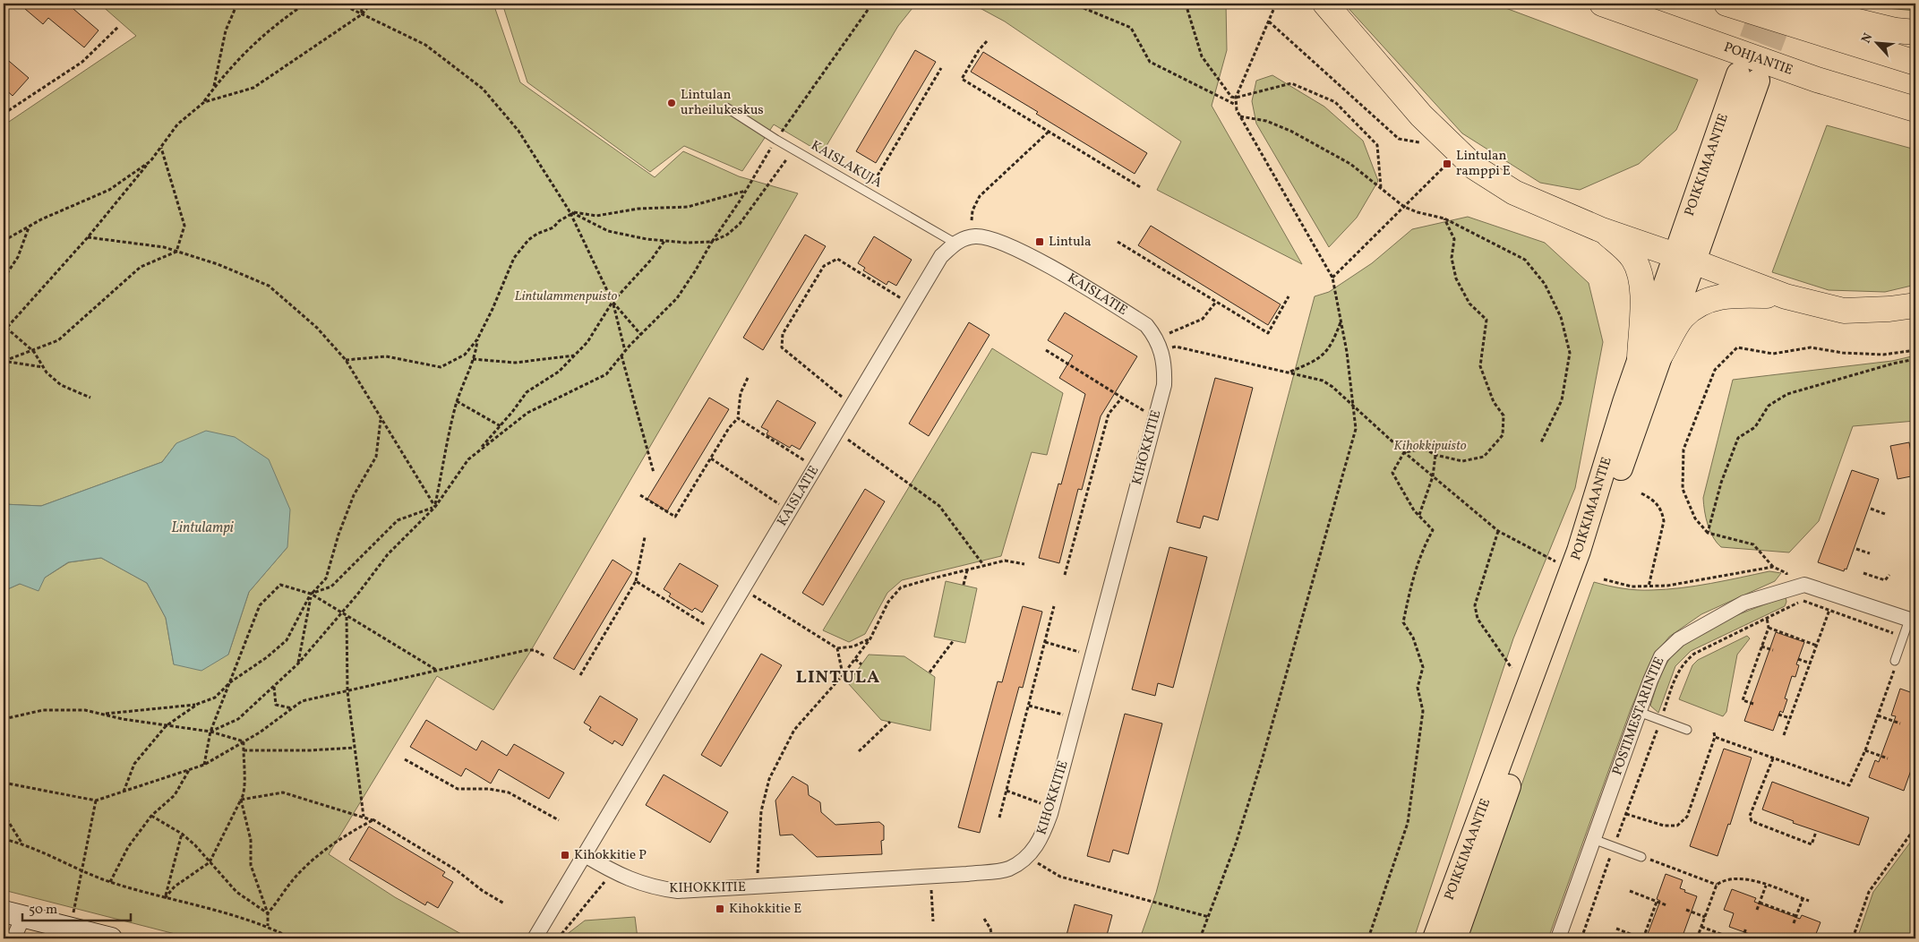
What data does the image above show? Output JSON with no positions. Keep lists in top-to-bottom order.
{
  "streets": {
    "highway": ["POHJANTIE"],
    "main road": ["POIKKIMAANTIE"],
    "street": ["KAISLATIE", "KIHOKKITIE", "POSTIMESTARINTIE"],
    "lane": ["KAISLAKUJA"]
  },
  "crossings": [
    ["KAISLAKUJA", "KAISLATIE"],
    ["KAISLATIE", "KIHOKKITIE"]
  ],
  "districts": ["LINTULA"],
  "water": ["Lintulampi"],
  "parks": ["Lintulammenpuisto", "Kihokkipuisto"],
  "places": {
    "other": ["Lintulan urheilukeskus"],
    "transit": [
      "Lintulan ramppi E",
      "Lintula",
      "Kihokkitie P",
      "Kihokkitie E"
    ]
  },
  "scale_bar": "50 m",
  "north": "top left"
}
